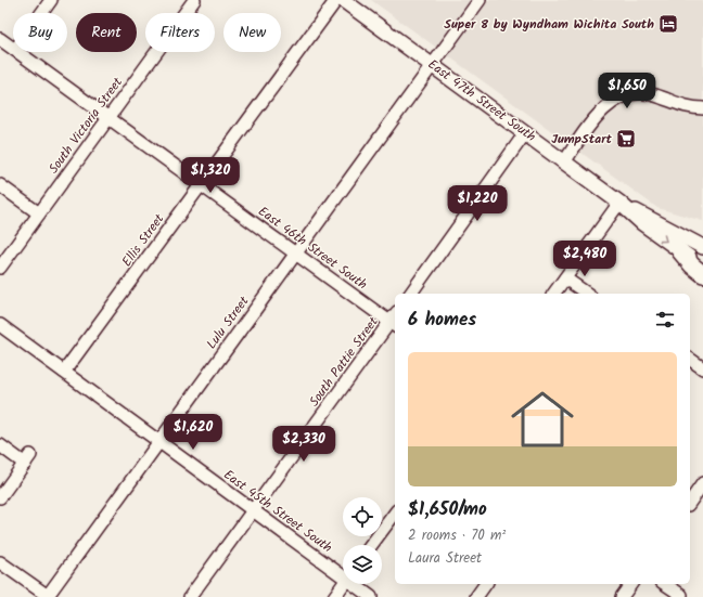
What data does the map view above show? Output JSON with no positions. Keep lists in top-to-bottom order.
{
  "streets": {
    "main road": ["East 47th Street South"],
    "street": [
      "South Victoria Street",
      "Ellis Street",
      "East 46th Street South",
      "Lulu Street",
      "South Pattie Street",
      "East 45th Street South"
    ]
  },
  "crossings": [
    ["East 47th Street South", "Lulu Street"],
    ["South Victoria Street", "East 46th Street South"],
    ["Ellis Street", "East 46th Street South"],
    ["Ellis Street", "East 45th Street South"],
    ["East 46th Street South", "Lulu Street"],
    ["East 46th Street South", "South Pattie Street"],
    ["Lulu Street", "East 45th Street South"],
    ["South Pattie Street", "East 45th Street South"]
  ],
  "places": {
    "hotel": ["Super 8 by Wyndham Wichita South"],
    "supermarket": ["JumpStart"]
  },
  "page": {
    "chip": [
      "Buy",
      "Rent",
      "Filters",
      "New"
    ],
    "price": [
      "$1,650",
      "$1,320",
      "$1,220",
      "$2,480",
      "$1,620",
      "$2,330"
    ],
    "heading": "6 homes",
    "list": [
      {
        "name": "$1,650/mo",
        "note": "2 rooms · 70 m² · Laura Street"
      }
    ]
  }
}
